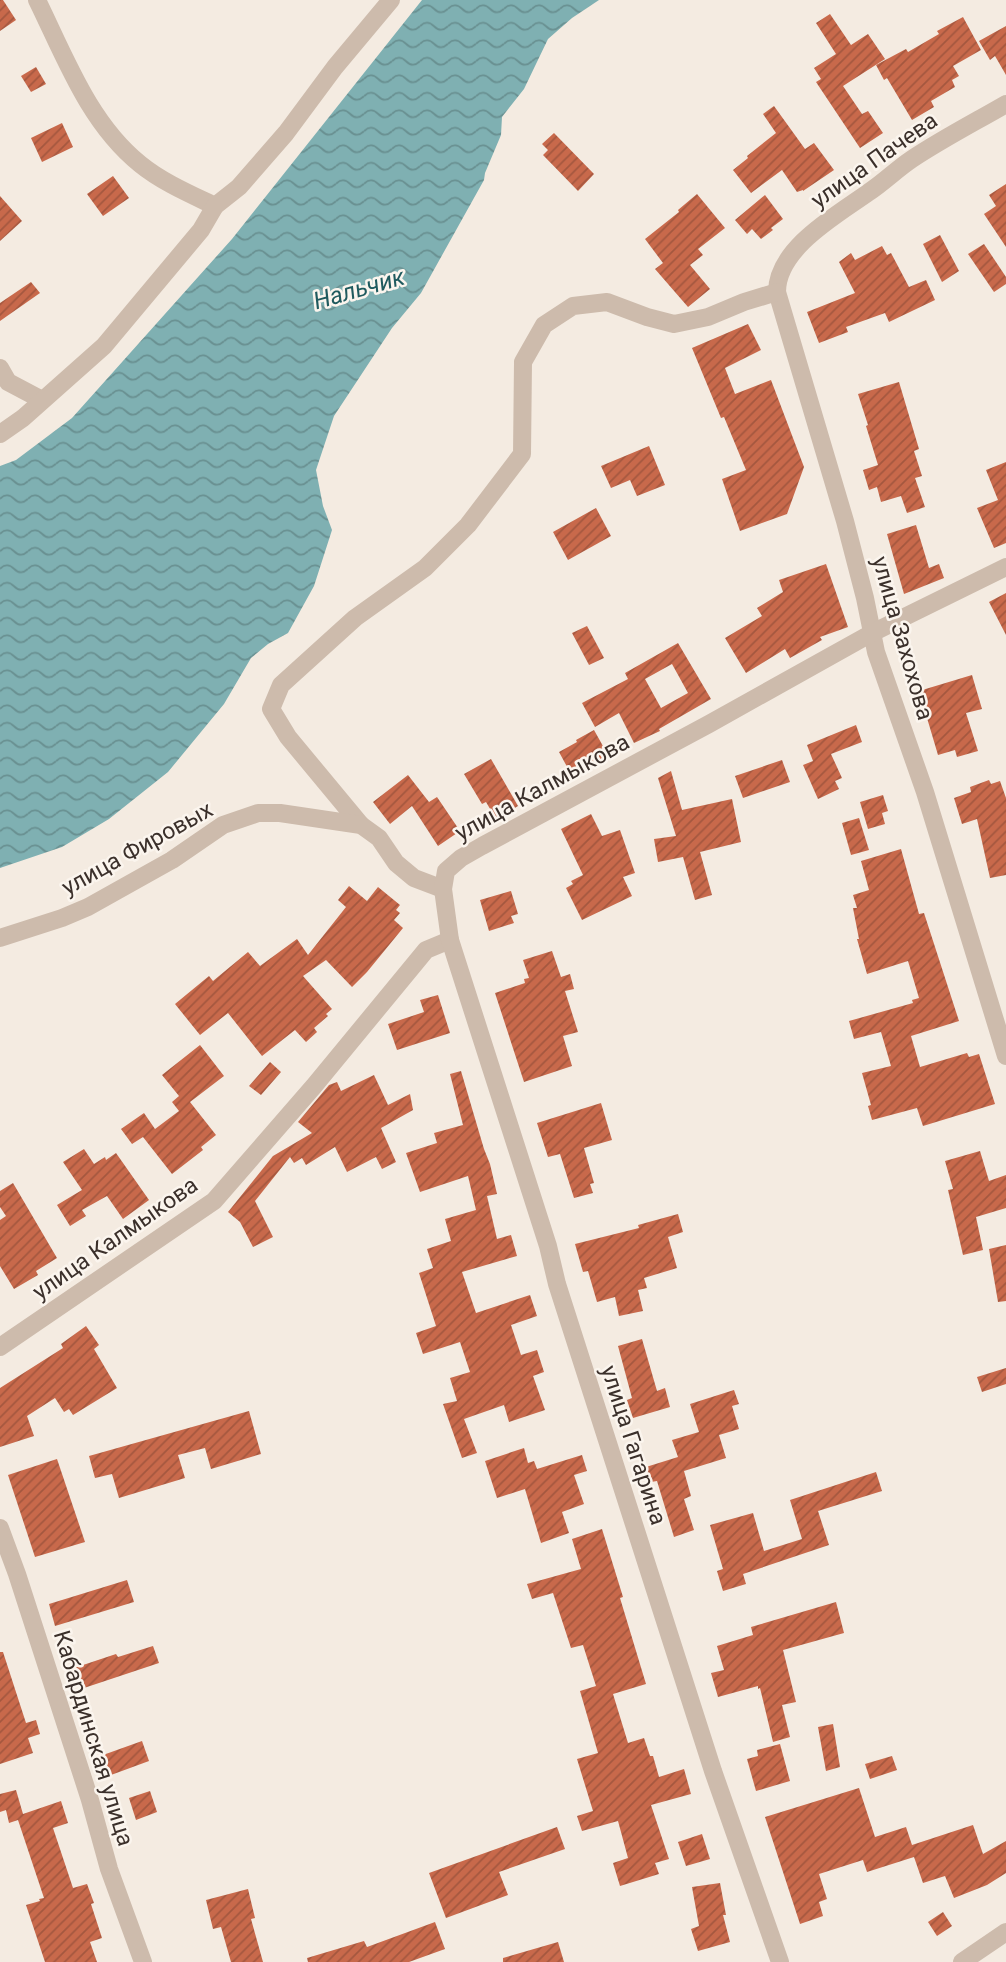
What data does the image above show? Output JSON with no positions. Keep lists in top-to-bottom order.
{
  "streets": {
    "street": [
      "улица Пачева",
      "улица Захохова",
      "улица Калмыкова",
      "улица Фировых",
      "улица Гагарина",
      "Кабардинская улица"
    ]
  },
  "crossings": [
    ["улица Пачева", "улица Захохова"],
    ["улица Захохова", "улица Калмыкова"],
    ["улица Калмыкова", "улица Гагарина"]
  ],
  "water": ["Нальчик"]
}
